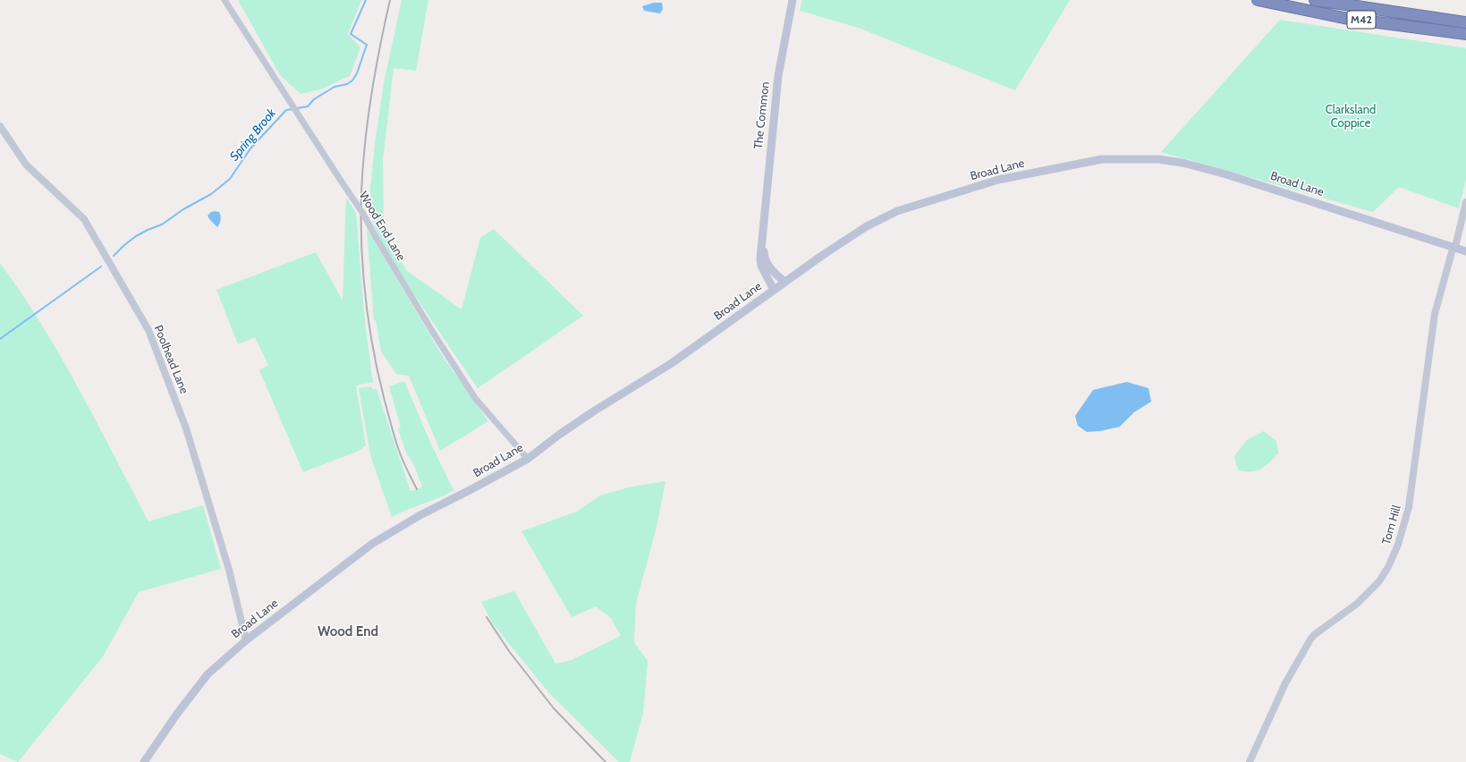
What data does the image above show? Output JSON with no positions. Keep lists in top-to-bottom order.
{
  "streets": {
    "highway": ["M42"],
    "main road": ["The Common", "Broad Lane"],
    "street": ["Wood End Lane", "Poolhead Lane", "Tom Hill"]
  },
  "crossings": [
    ["The Common", "Broad Lane"],
    ["Broad Lane", "Wood End Lane"],
    ["Broad Lane", "Poolhead Lane"],
    ["Broad Lane", "Tom Hill"]
  ],
  "districts": ["Wood End"],
  "water": ["Spring Brook"],
  "parks": ["Clarksland Coppice"]
}
